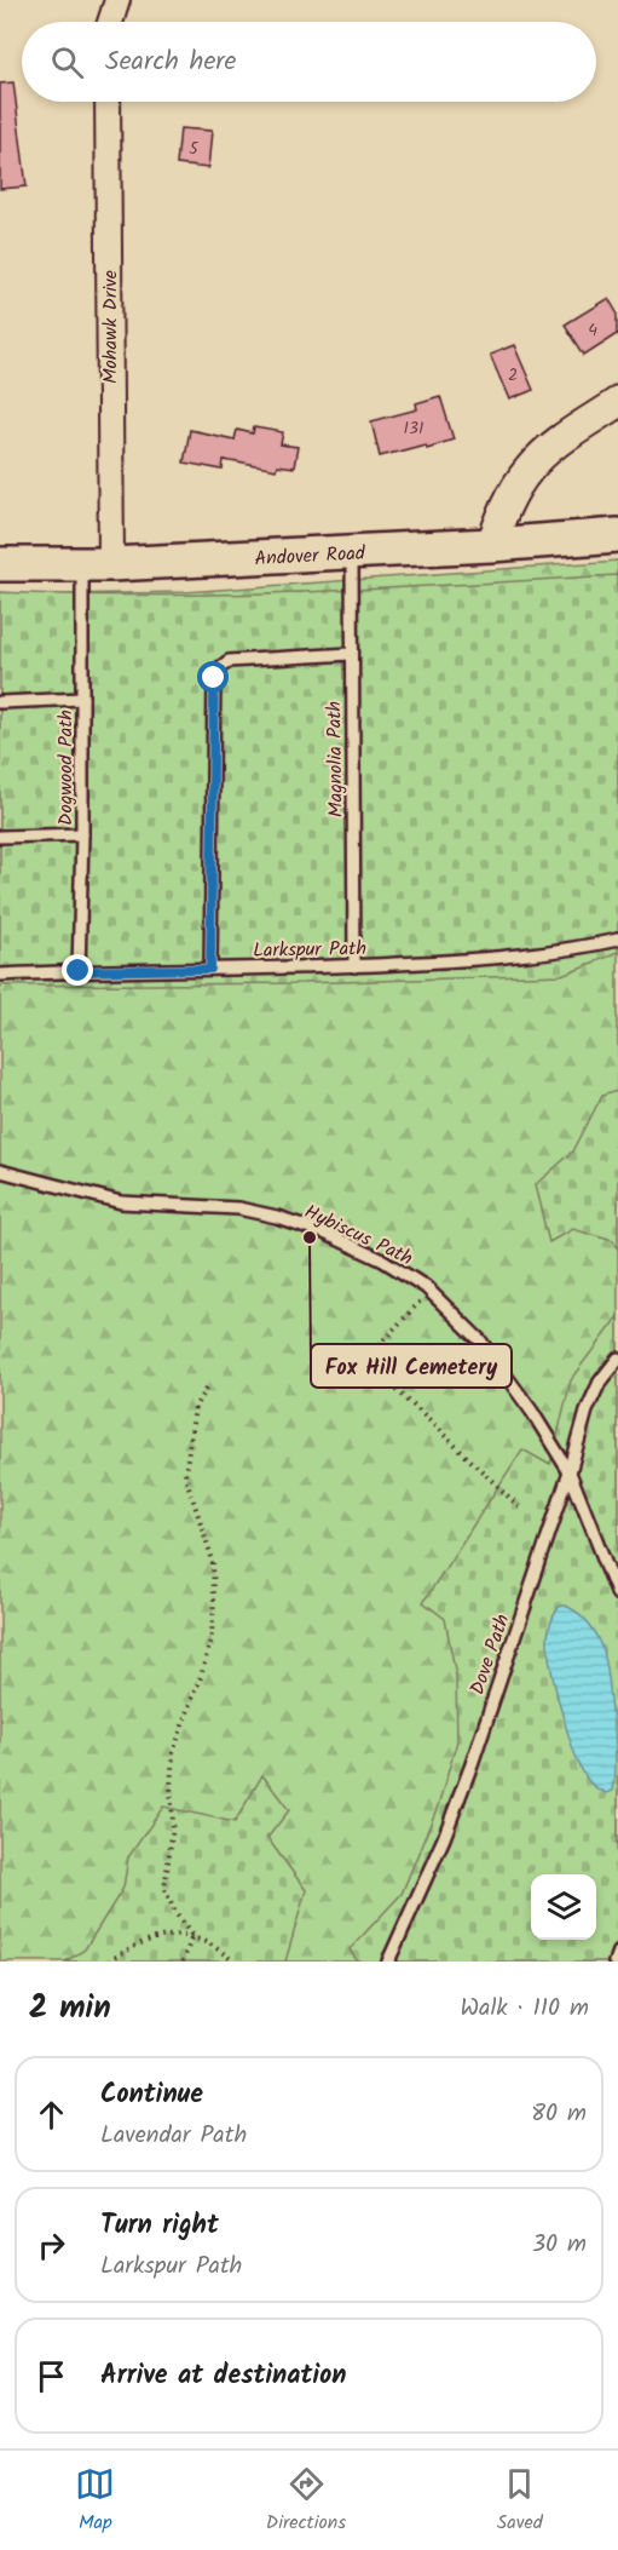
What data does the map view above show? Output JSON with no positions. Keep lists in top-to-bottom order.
{
  "streets": {
    "main road": ["Andover Road"],
    "street": ["Mohawk Drive"],
    "lane": [
      "Magnolia Path",
      "Dogwood Path",
      "Larkspur Path",
      "Hybiscus Path",
      "Dove Path"
    ]
  },
  "crossings": [
    ["Mohawk Drive", "Andover Road"],
    ["Mohawk Drive", "Dogwood Path"],
    ["Andover Road", "Magnolia Path"],
    ["Andover Road", "Dogwood Path"],
    ["Magnolia Path", "Larkspur Path"],
    ["Dogwood Path", "Larkspur Path"],
    ["Hybiscus Path", "Dove Path"]
  ],
  "places": ["Fox Hill Cemetery"],
  "house_numbers": [
    "5",
    "4",
    "2",
    "131"
  ],
  "page": {
    "search": "Search here",
    "heading": ["2 min", "Walk · 110 m"],
    "list": [
      ["Continue", "Lavendar Path", "80 m"],
      ["Turn right", "Larkspur Path", "30 m"],
      "Arrive at destination"
    ],
    "nav": ["Map", "Directions", "Saved"]
  }
}
